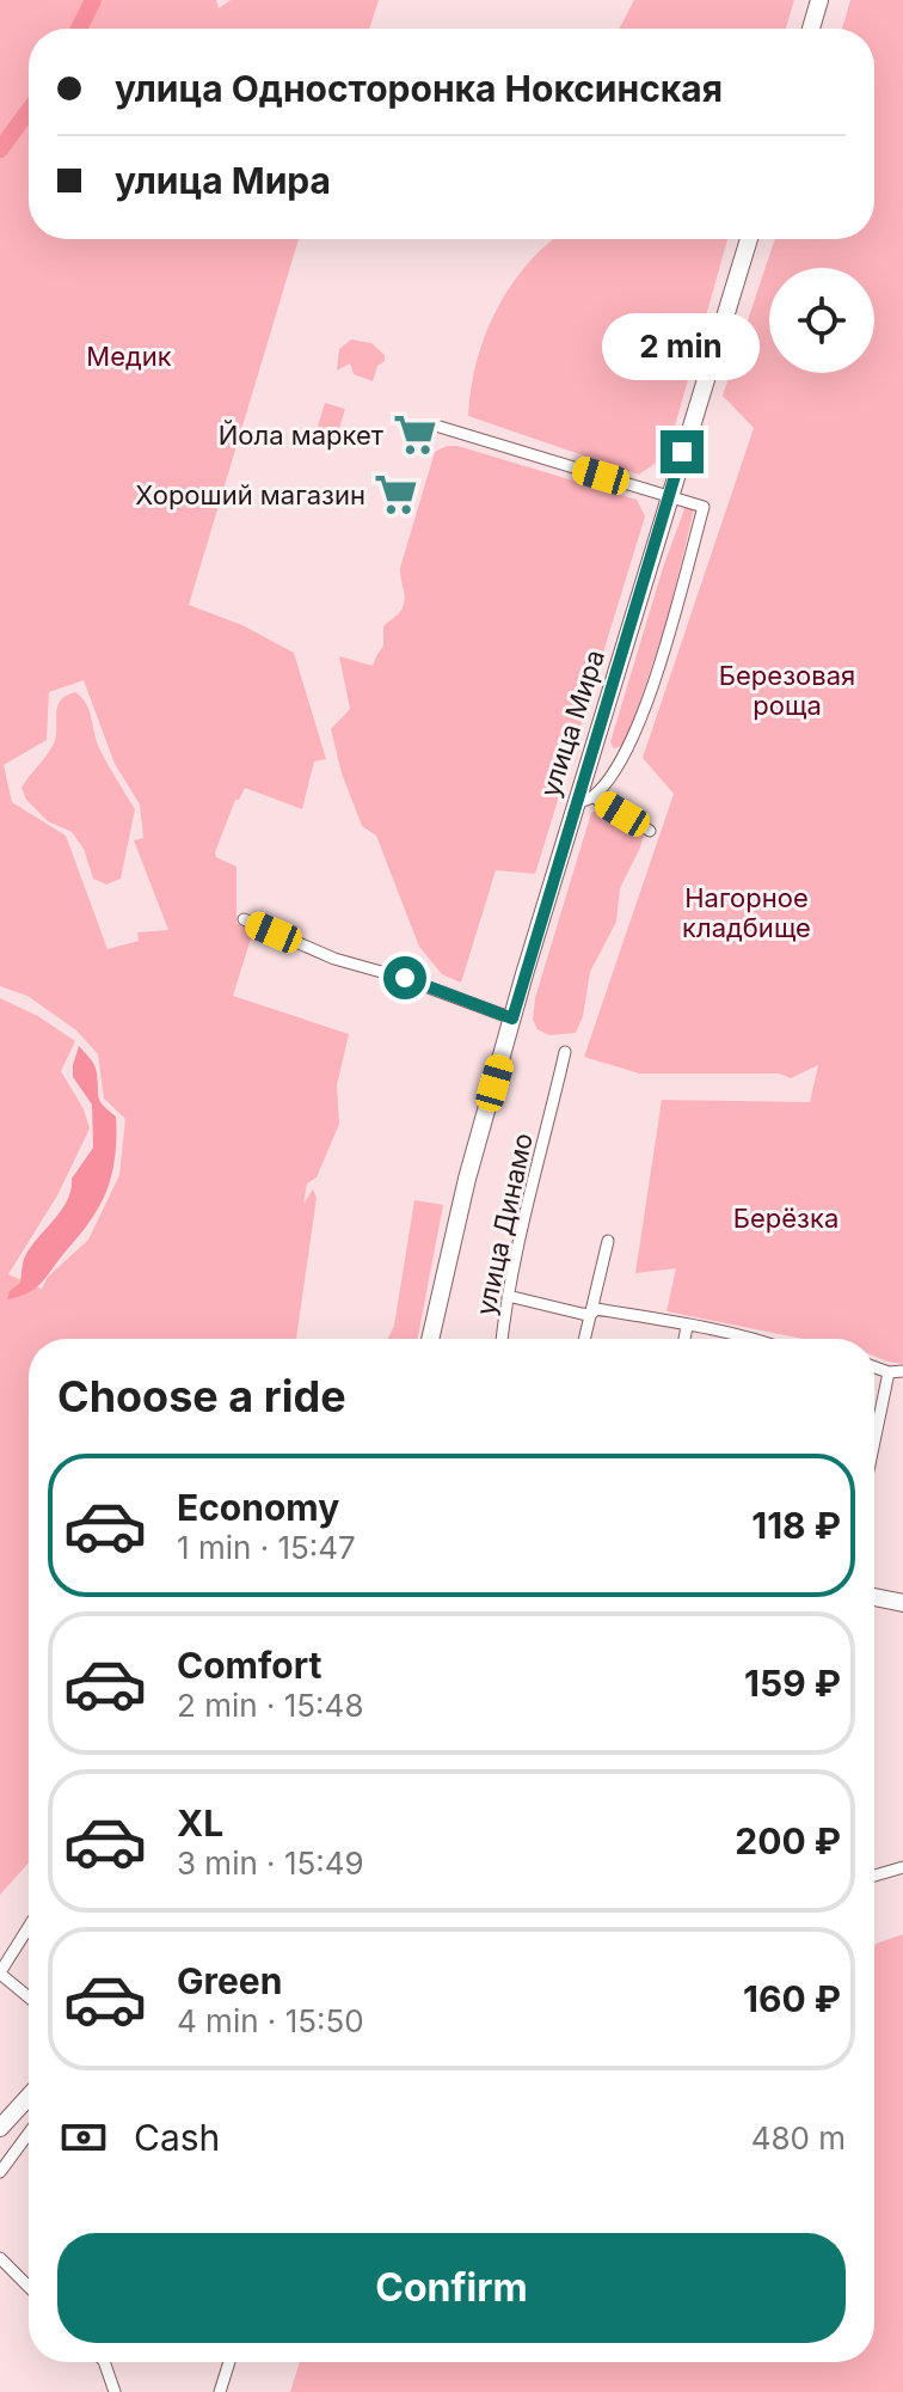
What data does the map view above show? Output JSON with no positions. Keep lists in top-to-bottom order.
{
  "streets": {
    "main road": ["улица Мира"],
    "street": ["улица Динамо"]
  },
  "parks": [
    "Медик",
    "Березовая роща",
    "Нагорное кладбище",
    "Берёзка"
  ],
  "places": {
    "supermarket": ["Йола маркет", "Хороший магазин"]
  },
  "page": {
    "banner": ["улица Односторонка Ноксинская", "улица Мира"],
    "bubble": "2 min",
    "heading": "Choose a ride",
    "list": [
      {
        "name": "Economy",
        "note": "1 min · 15:47",
        "value": "118 ₽"
      },
      {
        "name": "Comfort",
        "note": "2 min · 15:48",
        "value": "159 ₽"
      },
      {
        "name": "XL",
        "note": "3 min · 15:49",
        "value": "200 ₽"
      },
      {
        "name": "Green",
        "note": "4 min · 15:50",
        "value": "160 ₽"
      }
    ],
    "pay": ["Cash", "480 m"],
    "buttons": "Confirm"
  }
}
